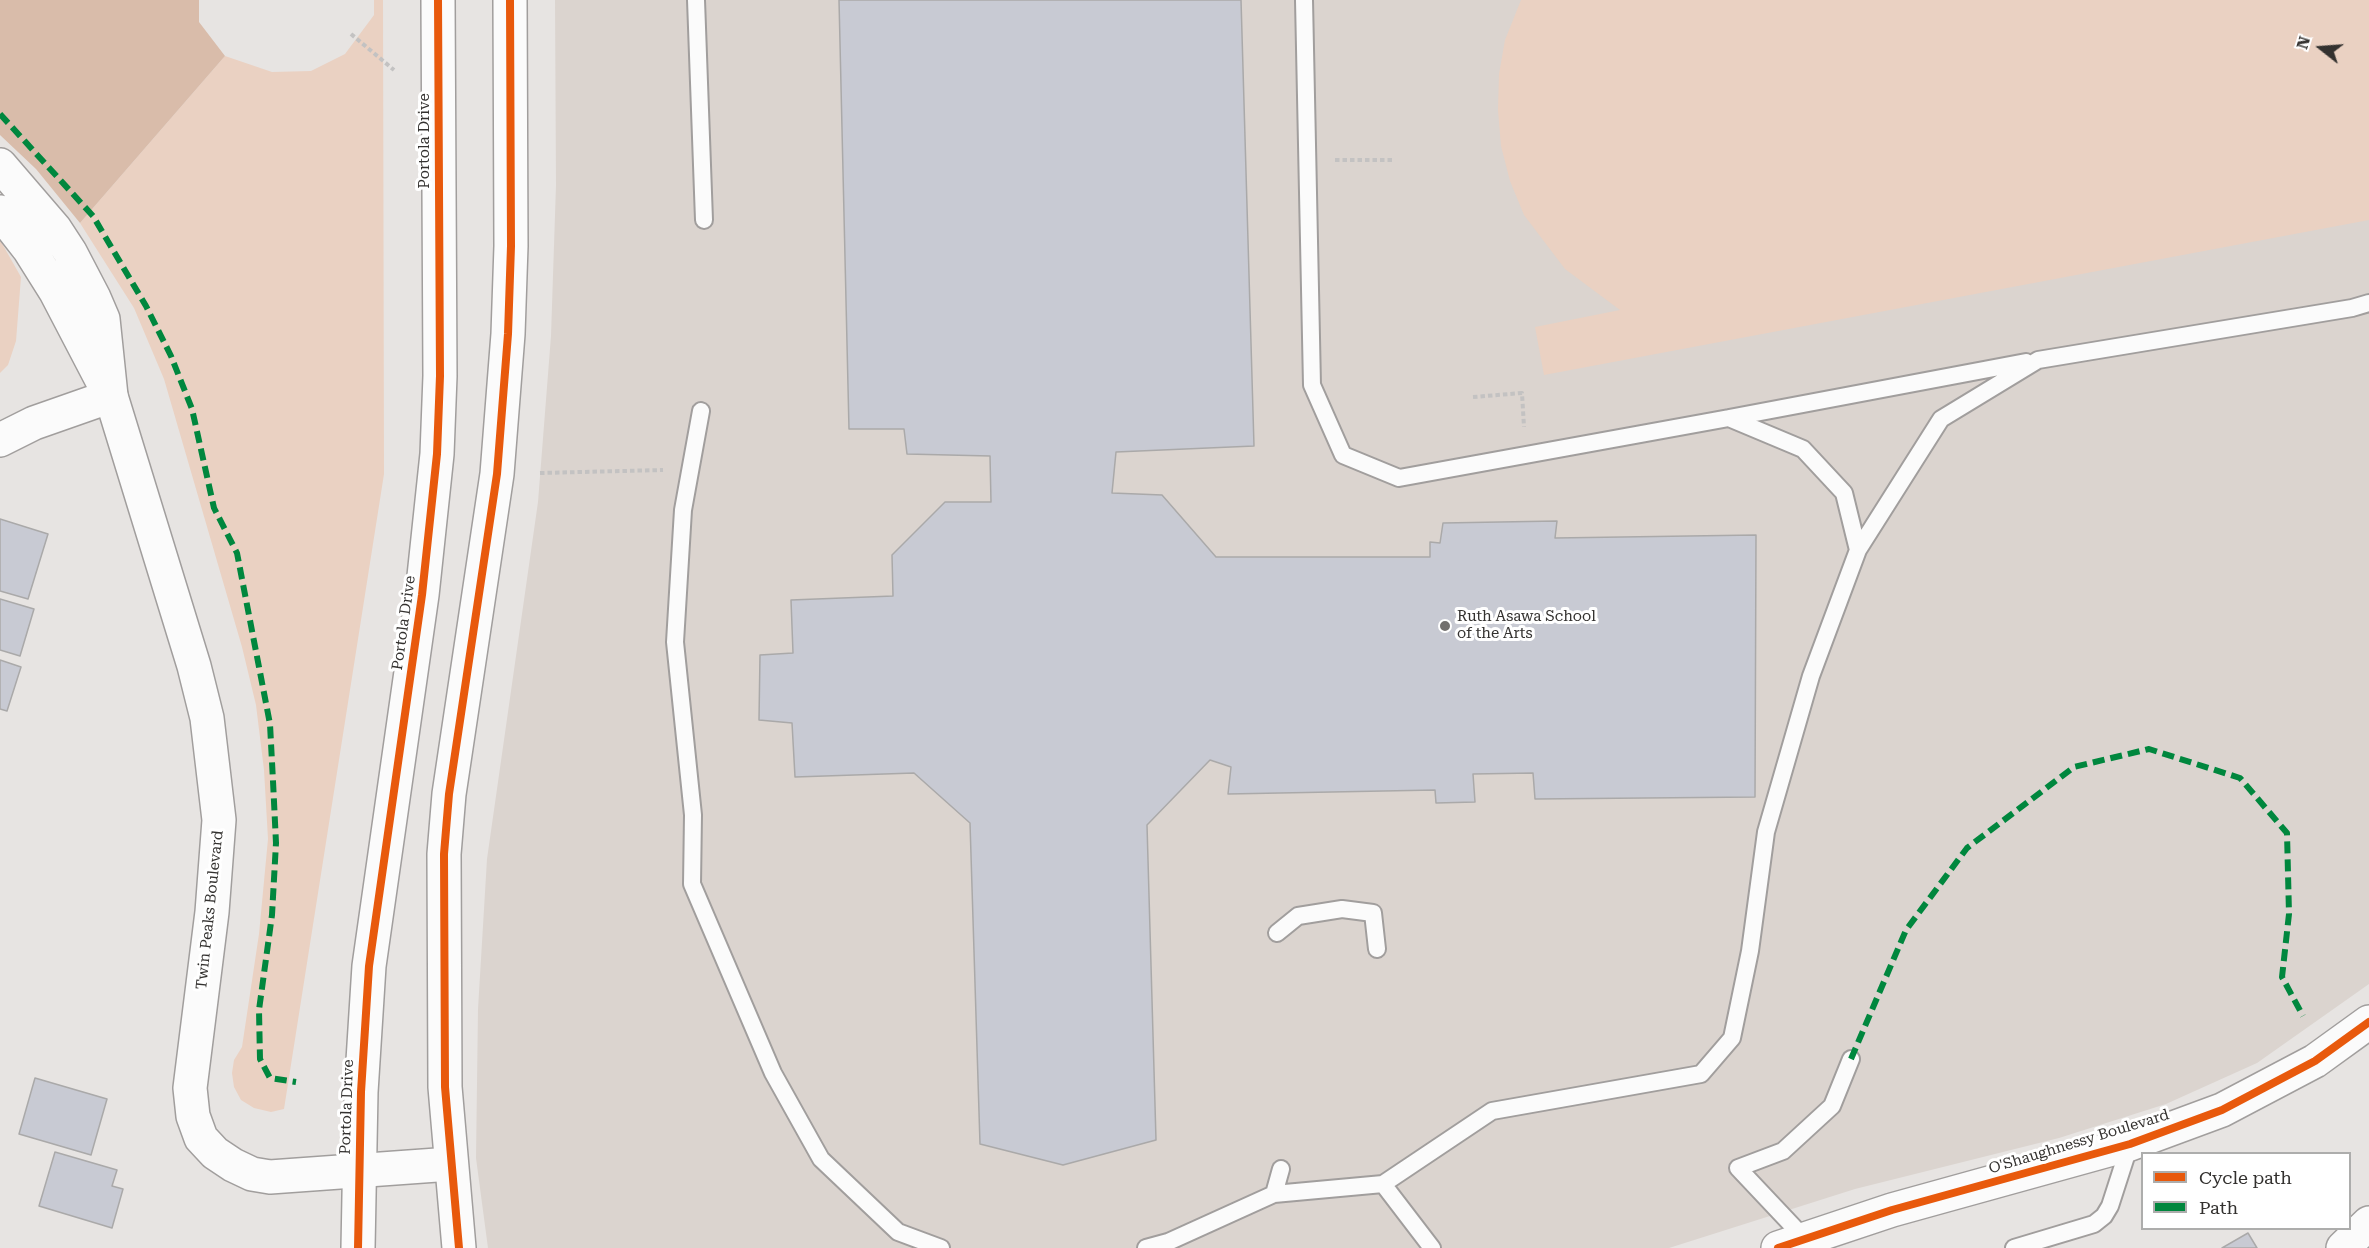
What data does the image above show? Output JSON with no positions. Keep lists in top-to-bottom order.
{
  "streets": {
    "main road": ["Portola Drive", "Twin Peaks Boulevard", "O'Shaughnessy Boulevard"]
  },
  "crossings": [
    ["Portola Drive", "Twin Peaks Boulevard"]
  ],
  "places": ["Ruth Asawa School of the Arts"],
  "legend": ["Cycle path", "Path"],
  "north": "left"
}
